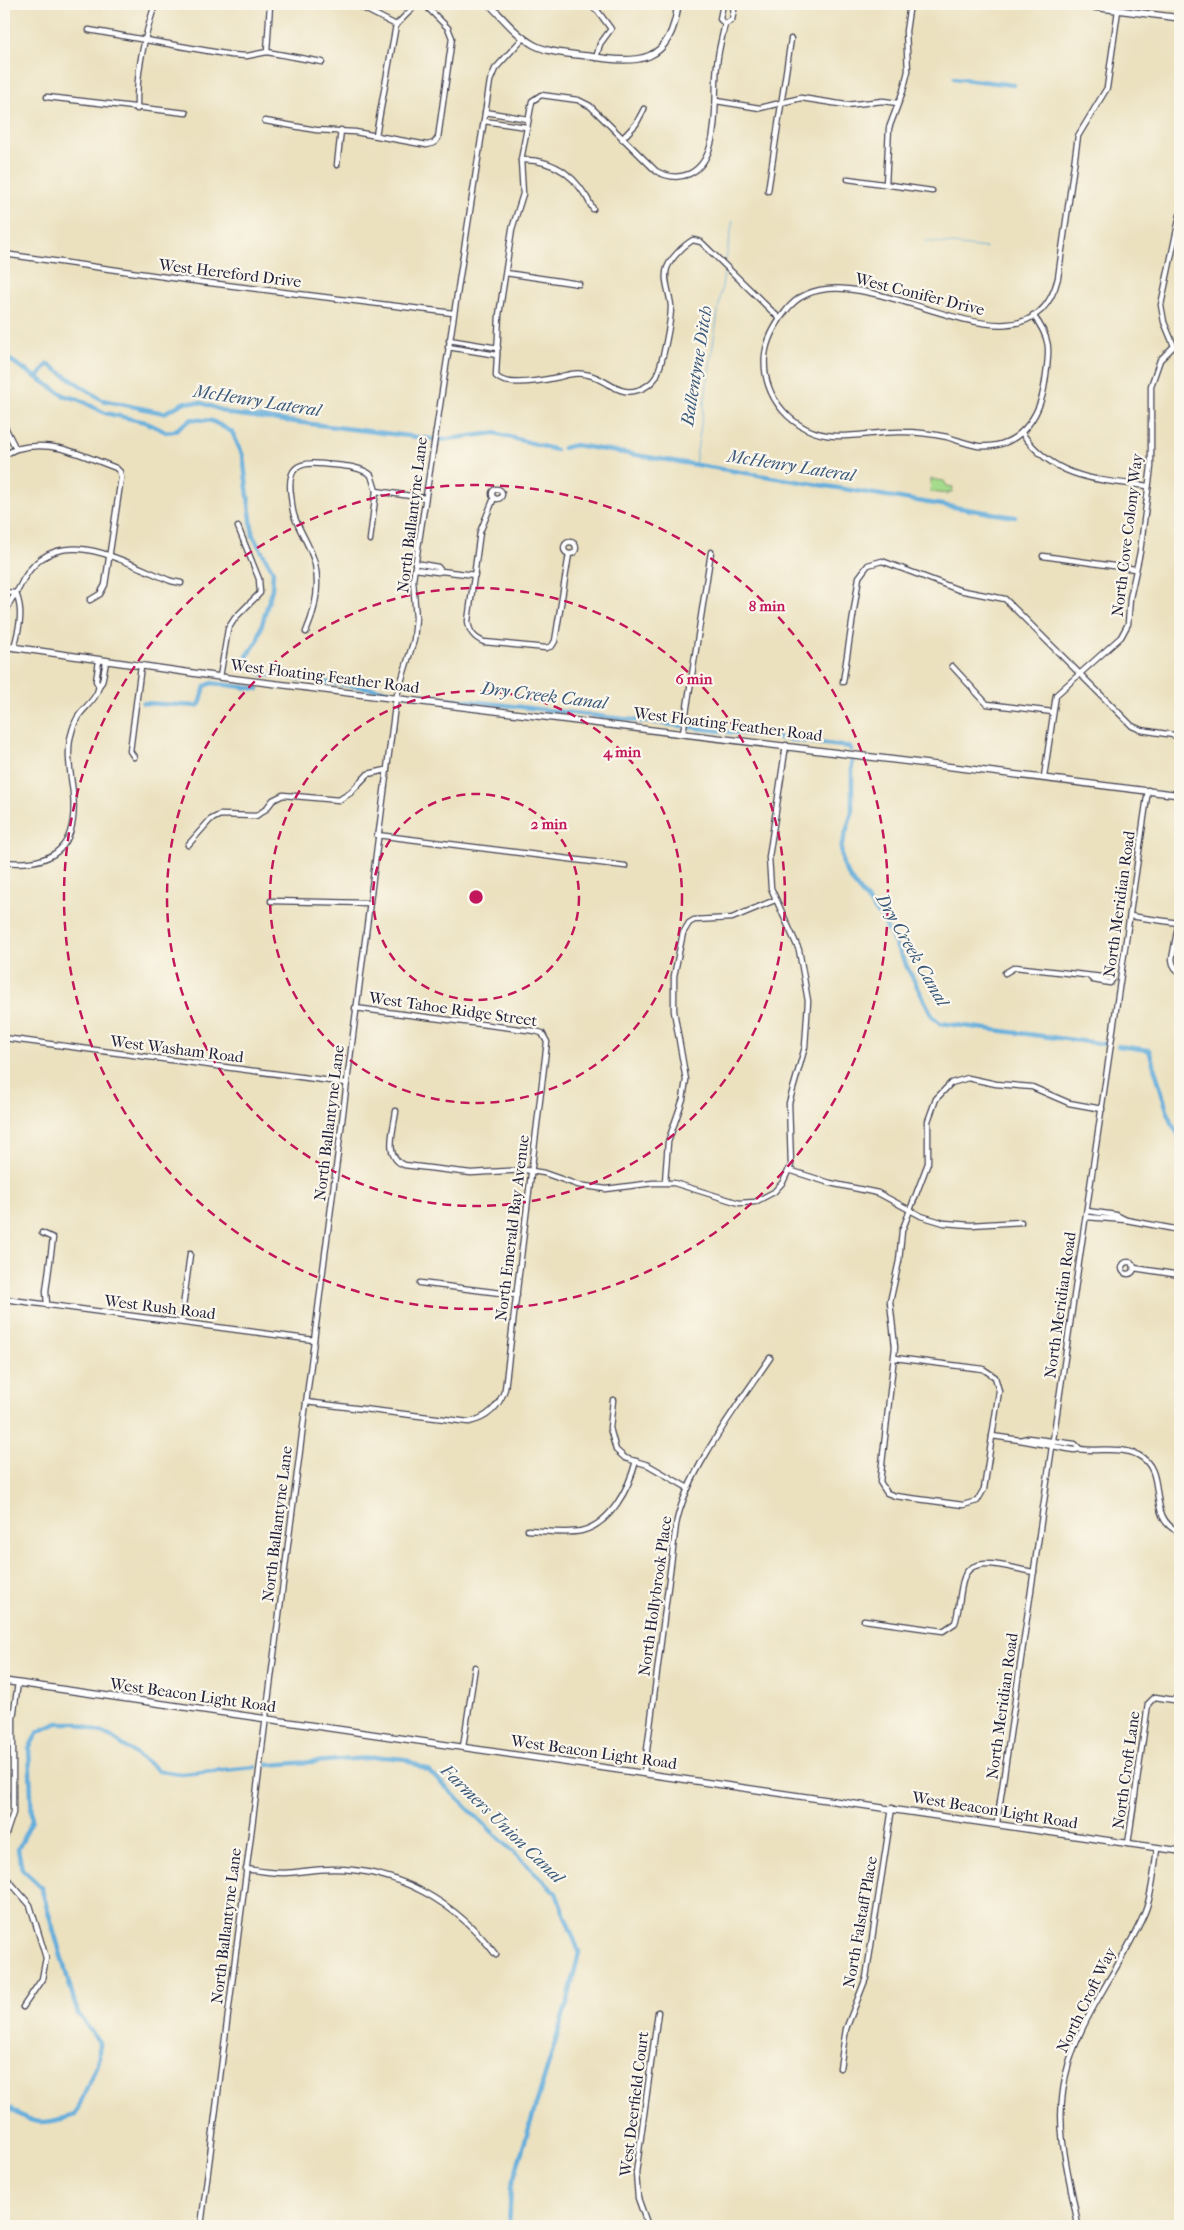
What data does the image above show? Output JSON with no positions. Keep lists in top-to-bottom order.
{
  "streets": {
    "main road": ["West Floating Feather Road", "West Beacon Light Road"],
    "street": [
      "West Hereford Drive",
      "West Conifer Drive",
      "North Ballantyne Lane",
      "North Cove Colony Way",
      "North Meridian Road",
      "West Tahoe Ridge Street",
      "West Washam Road",
      "North Emerald Bay Avenue",
      "West Rush Road",
      "North Hollybrook Place",
      "North Croft Lane",
      "North Falstaff Place",
      "North Croft Way",
      "West Deerfield Court"
    ]
  },
  "crossings": [
    ["West Hereford Drive", "North Ballantyne Lane"],
    ["North Ballantyne Lane", "West Floating Feather Road"],
    ["North Ballantyne Lane", "West Tahoe Ridge Street"],
    ["North Ballantyne Lane", "West Washam Road"],
    ["North Ballantyne Lane", "North Emerald Bay Avenue"],
    ["North Ballantyne Lane", "West Rush Road"],
    ["North Ballantyne Lane", "West Beacon Light Road"],
    ["North Cove Colony Way", "West Floating Feather Road"],
    ["West Floating Feather Road", "North Meridian Road"],
    ["North Meridian Road", "West Beacon Light Road"],
    ["West Tahoe Ridge Street", "North Emerald Bay Avenue"],
    ["North Hollybrook Place", "West Beacon Light Road"],
    ["West Beacon Light Road", "North Croft Lane"],
    ["West Beacon Light Road", "North Falstaff Place"],
    ["West Beacon Light Road", "North Croft Way"]
  ],
  "water": [
    "Ballentyne Ditch",
    "McHenry Lateral",
    "Dry Creek Canal",
    "Farmers Union Canal"
  ],
  "rings": [
    "8 min",
    "6 min",
    "4 min",
    "2 min"
  ]
}
